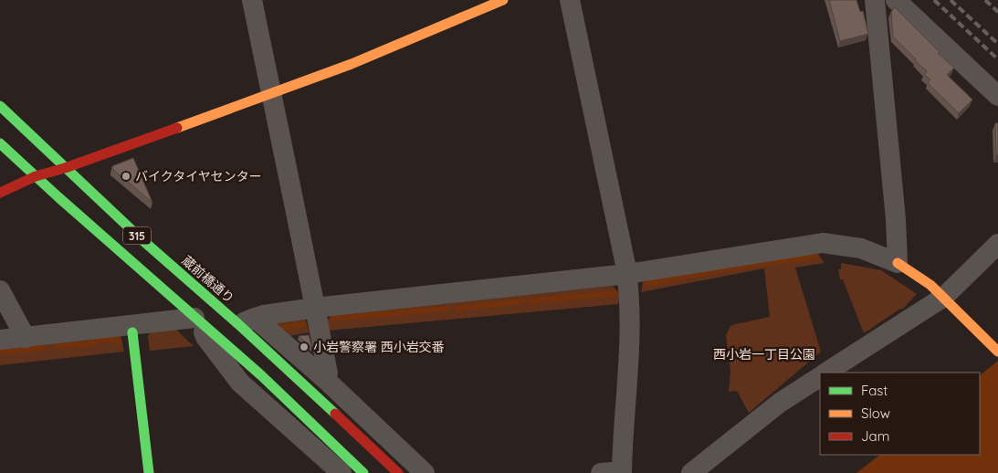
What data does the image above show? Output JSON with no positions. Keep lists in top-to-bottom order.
{
  "streets": {
    "main road": ["315", "蔵前橋通り"]
  },
  "parks": ["西小岩一丁目公園"],
  "places": ["バイクタイヤセンター", "小岩警察署 西小岩交番"],
  "legend": ["Fast", "Slow", "Jam"]
}
